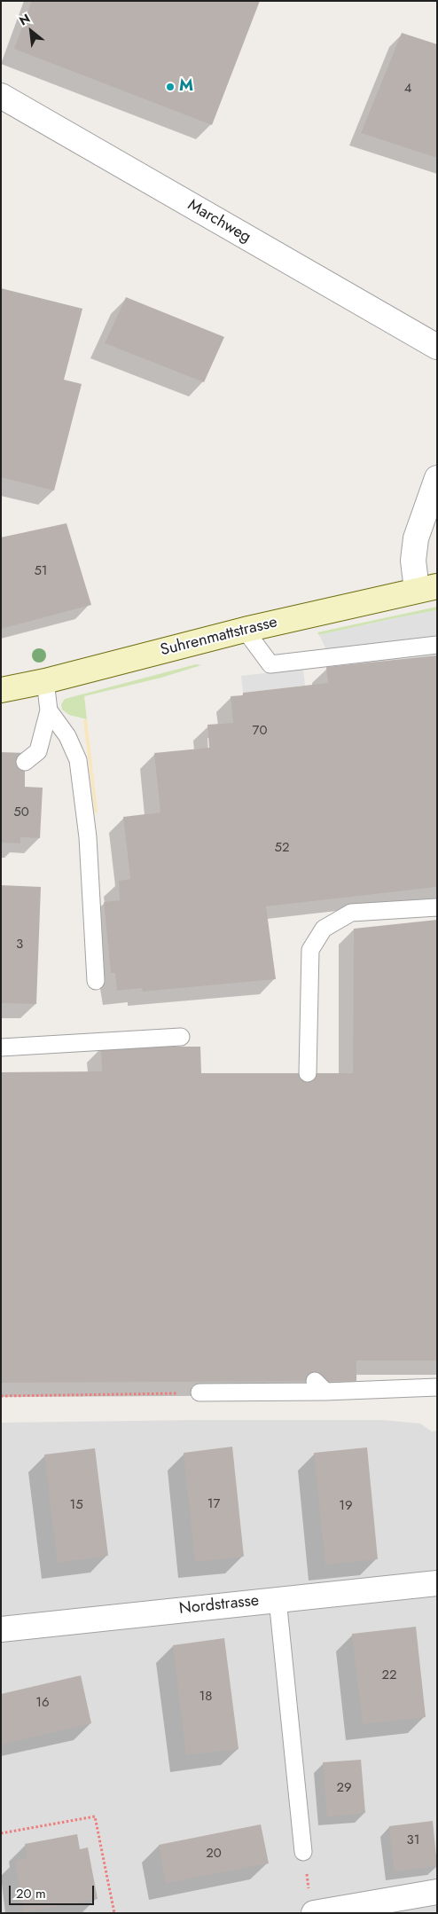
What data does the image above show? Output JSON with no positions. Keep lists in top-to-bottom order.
{
  "streets": {
    "street": ["Marchweg", "Suhrenmattstrasse", "Nordstrasse"]
  },
  "places": ["M"],
  "house_numbers": [
    "4",
    "51",
    "70",
    "50",
    "52",
    "3",
    "17",
    "15",
    "19",
    "22",
    "18",
    "16",
    "29",
    "31",
    "20"
  ],
  "scale_bar": "20 m",
  "north": "top left"
}
